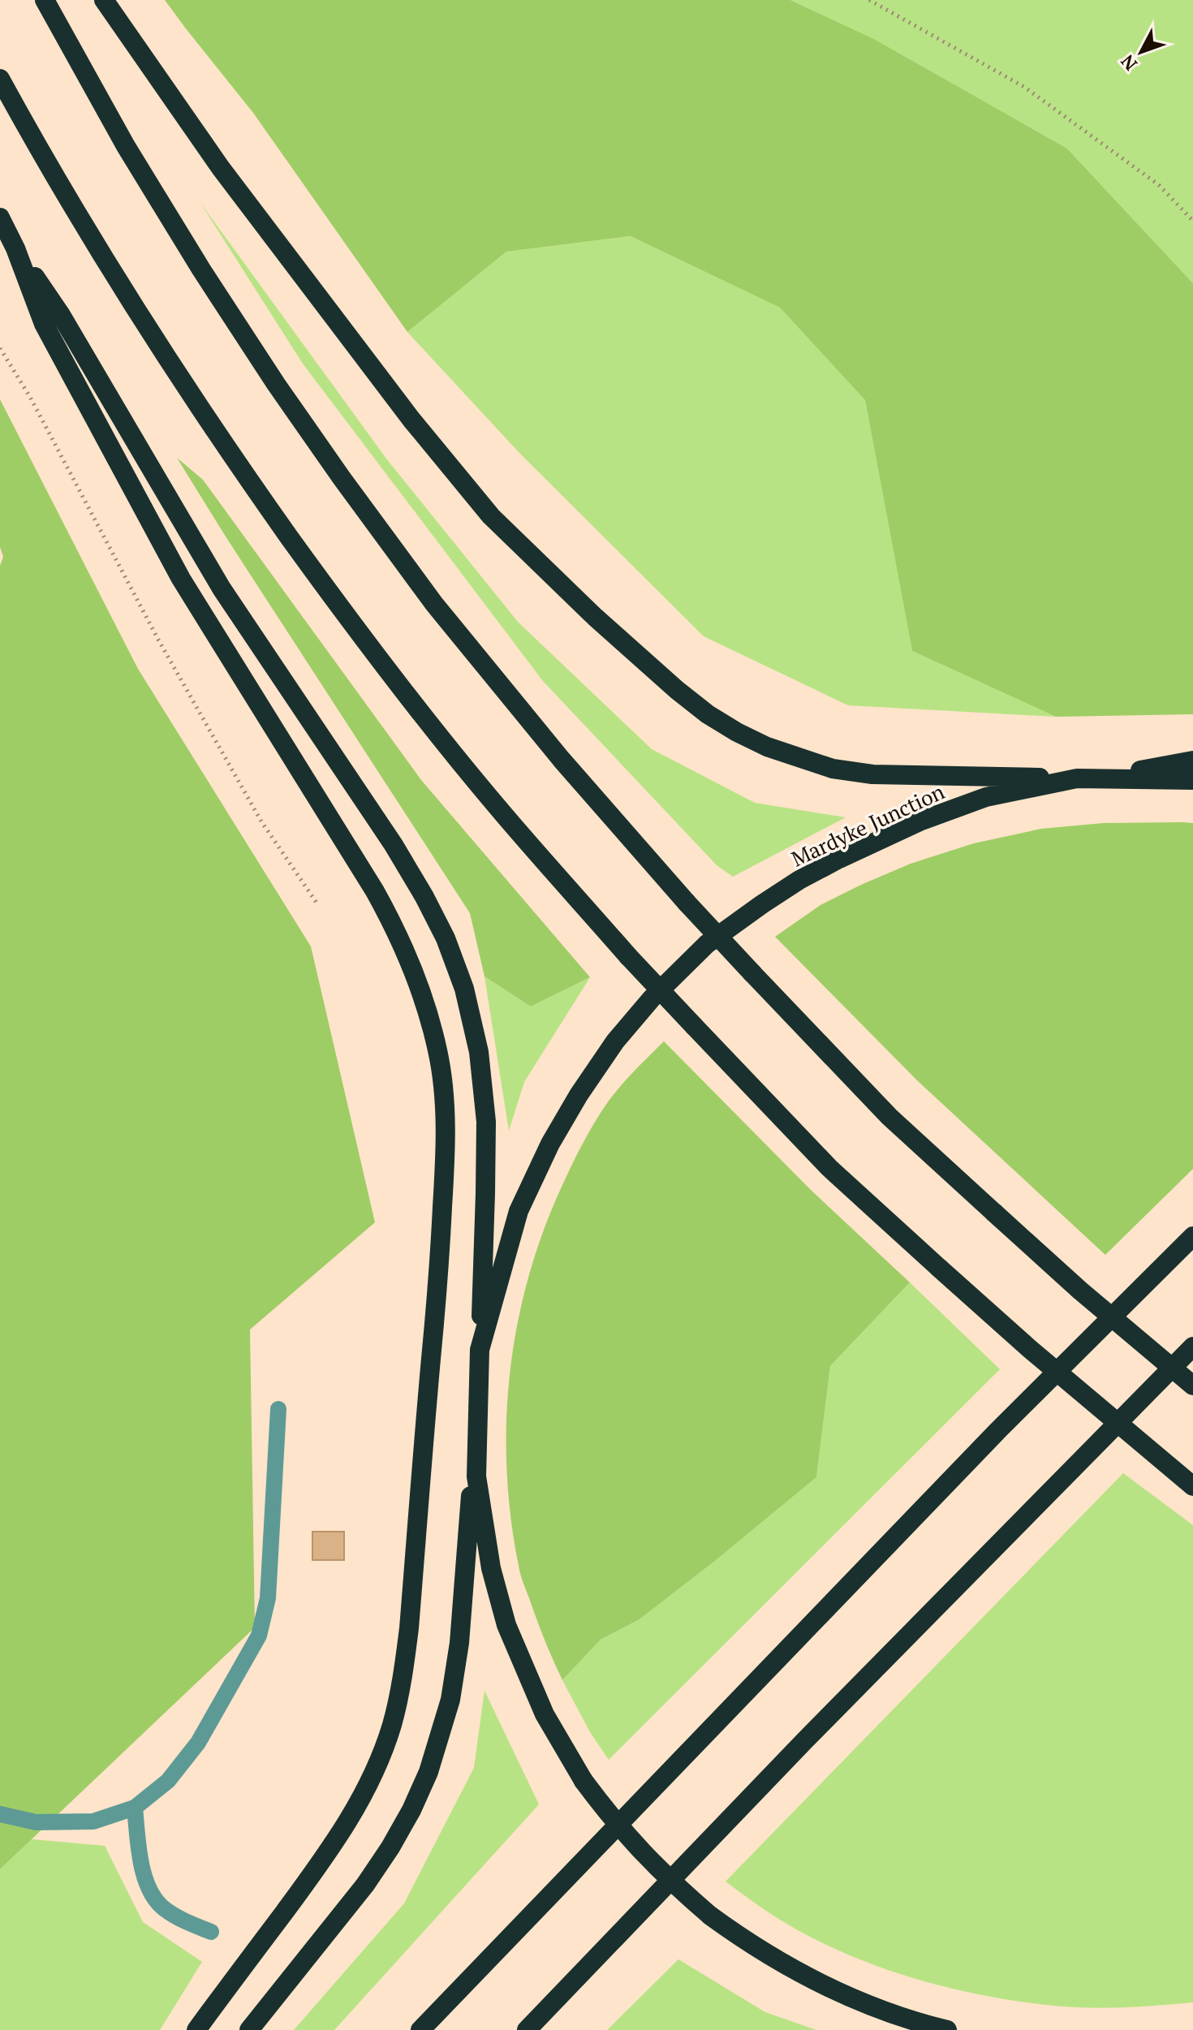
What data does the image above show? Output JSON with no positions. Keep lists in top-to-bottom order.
{
  "streets": {
    "highway": ["Mardyke Junction"]
  },
  "north": "bottom left"
}
